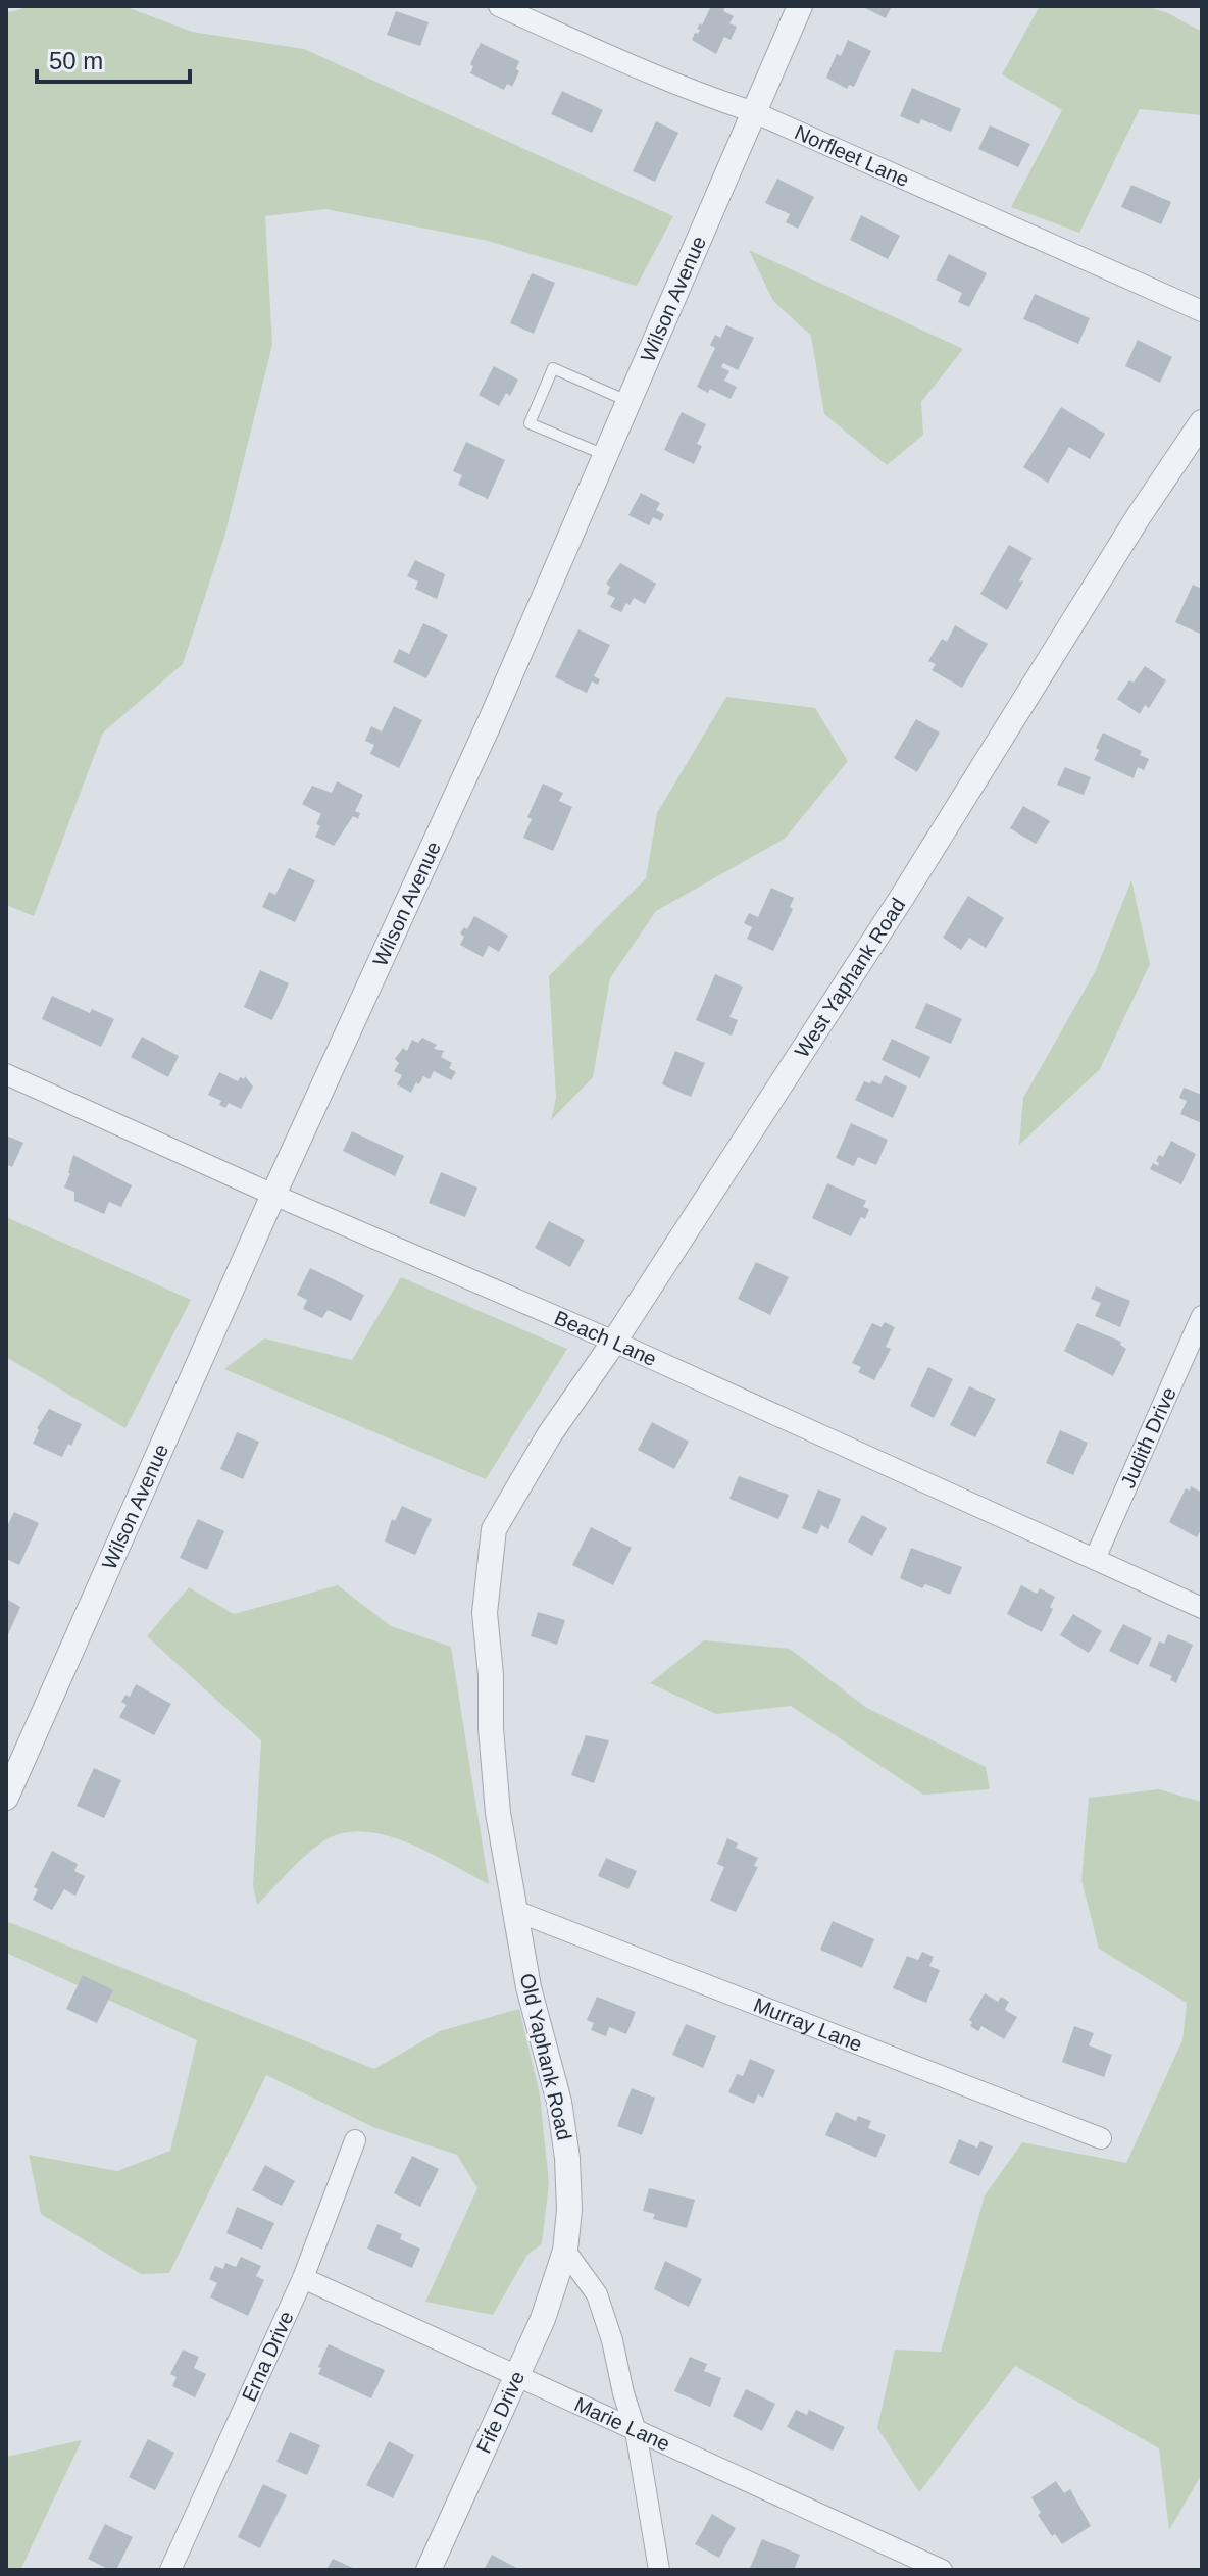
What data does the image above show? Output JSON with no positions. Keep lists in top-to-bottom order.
{
  "streets": {
    "street": [
      "Norfleet Lane",
      "Wilson Avenue",
      "West Yaphank Road",
      "Beach Lane",
      "Judith Drive",
      "Murray Lane",
      "Old Yaphank Road",
      "Erna Drive",
      "Fife Drive",
      "Marie Lane"
    ]
  },
  "crossings": [
    ["Norfleet Lane", "Wilson Avenue"],
    ["Wilson Avenue", "Beach Lane"],
    ["West Yaphank Road", "Beach Lane"],
    ["West Yaphank Road", "Old Yaphank Road"],
    ["Beach Lane", "Judith Drive"],
    ["Murray Lane", "Old Yaphank Road"],
    ["Old Yaphank Road", "Fife Drive"],
    ["Erna Drive", "Marie Lane"],
    ["Fife Drive", "Marie Lane"]
  ],
  "scale_bar": "50 m"
}
